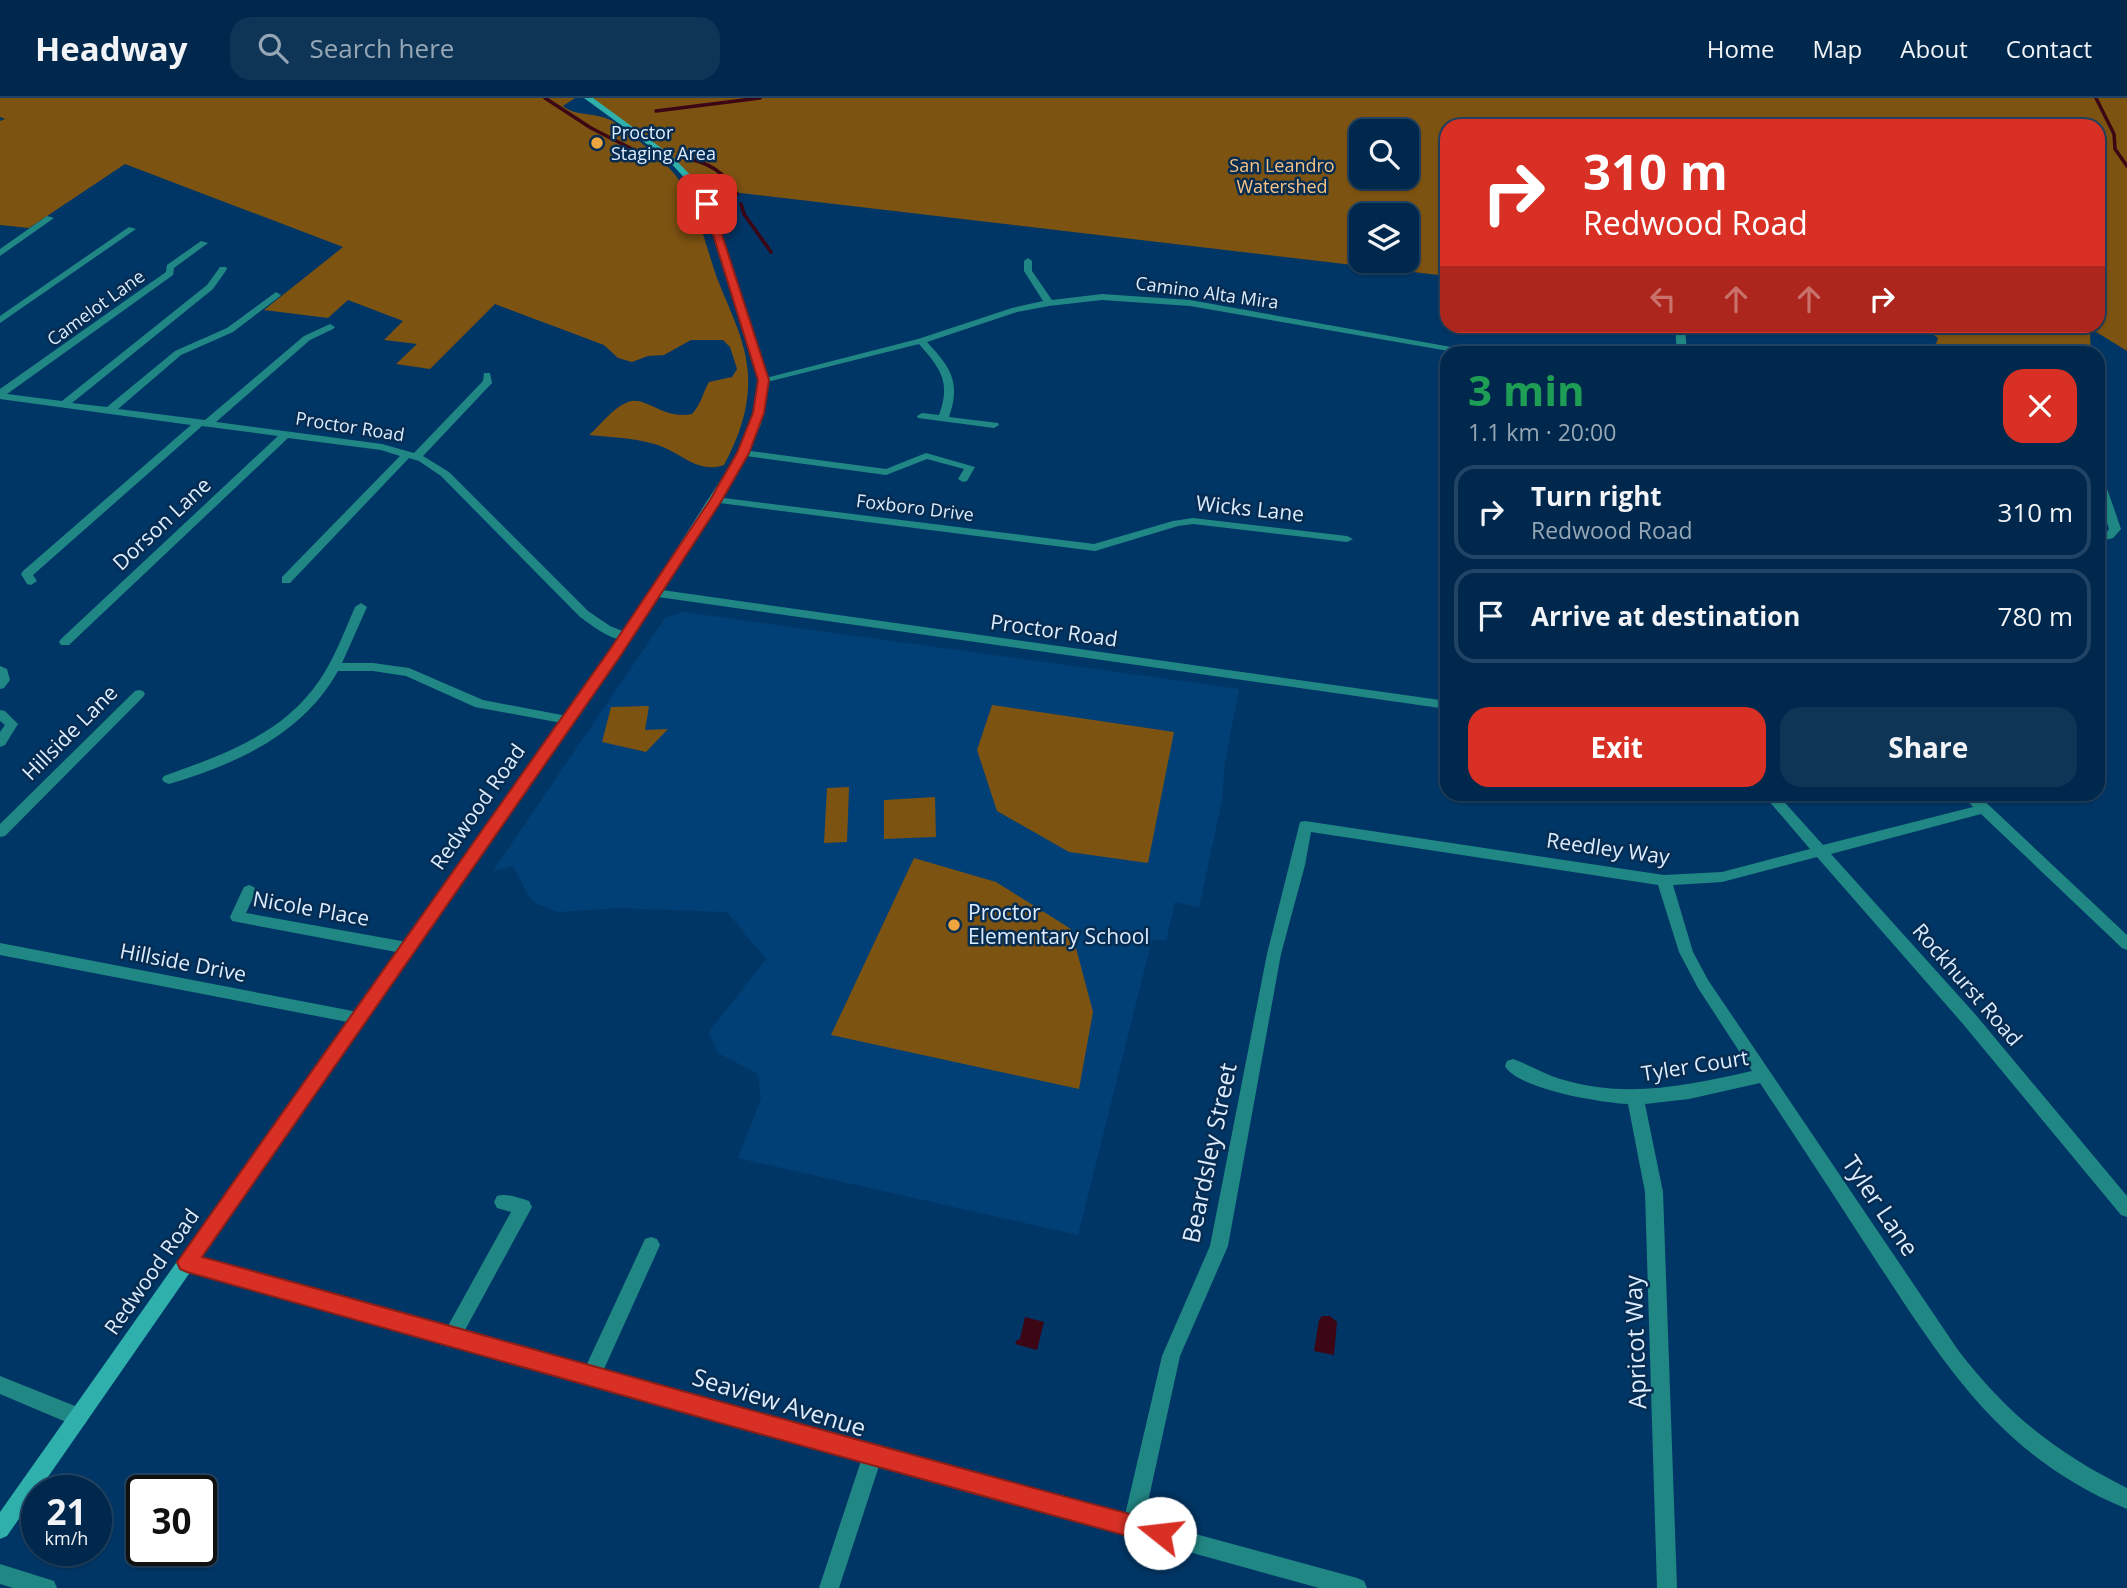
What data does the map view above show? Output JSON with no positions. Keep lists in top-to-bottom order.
{
  "streets": {
    "main road": ["Redwood Road"],
    "street": [
      "Camino Alta Mira",
      "Camelot Lane",
      "Proctor Road",
      "Foxboro Drive",
      "Wicks Lane",
      "Dorson Lane",
      "Hillside Lane",
      "Reedley Way",
      "Nicole Place",
      "Hillside Drive",
      "Rockhurst Road",
      "Tyler Court",
      "Beardsley Street",
      "Tyler Lane",
      "Apricot Way",
      "Seaview Avenue"
    ]
  },
  "crossings": [
    ["Camino Alta Mira", "Redwood Road"],
    ["Camelot Lane", "Proctor Road"],
    ["Proctor Road", "Dorson Lane"],
    ["Proctor Road", "Redwood Road"],
    ["Foxboro Drive", "Wicks Lane"],
    ["Foxboro Drive", "Redwood Road"],
    ["Redwood Road", "Nicole Place"],
    ["Redwood Road", "Hillside Drive"],
    ["Redwood Road", "Seaview Avenue"],
    ["Reedley Way", "Rockhurst Road"],
    ["Reedley Way", "Beardsley Street"],
    ["Reedley Way", "Tyler Lane"],
    ["Tyler Court", "Tyler Lane"],
    ["Tyler Court", "Apricot Way"],
    ["Beardsley Street", "Seaview Avenue"]
  ],
  "parks": ["San Leandro Watershed"],
  "places": ["Proctor Staging Area", "Proctor Elementary School"],
  "page": {
    "header": "Headway",
    "search": "Search here",
    "nav": [
      "Home",
      "Map",
      "About",
      "Contact"
    ],
    "turn": ["310 m", "Redwood Road"],
    "heading": ["3 min", "1.1 km · 20:00"],
    "list": [
      {
        "name": "Turn right",
        "note": "Redwood Road",
        "value": "310 m"
      },
      {
        "name": "Arrive at destination",
        "value": "780 m"
      }
    ],
    "buttons": ["Exit", "Share"],
    "speed": "21 km/h",
    "limit": "30"
  }
}
